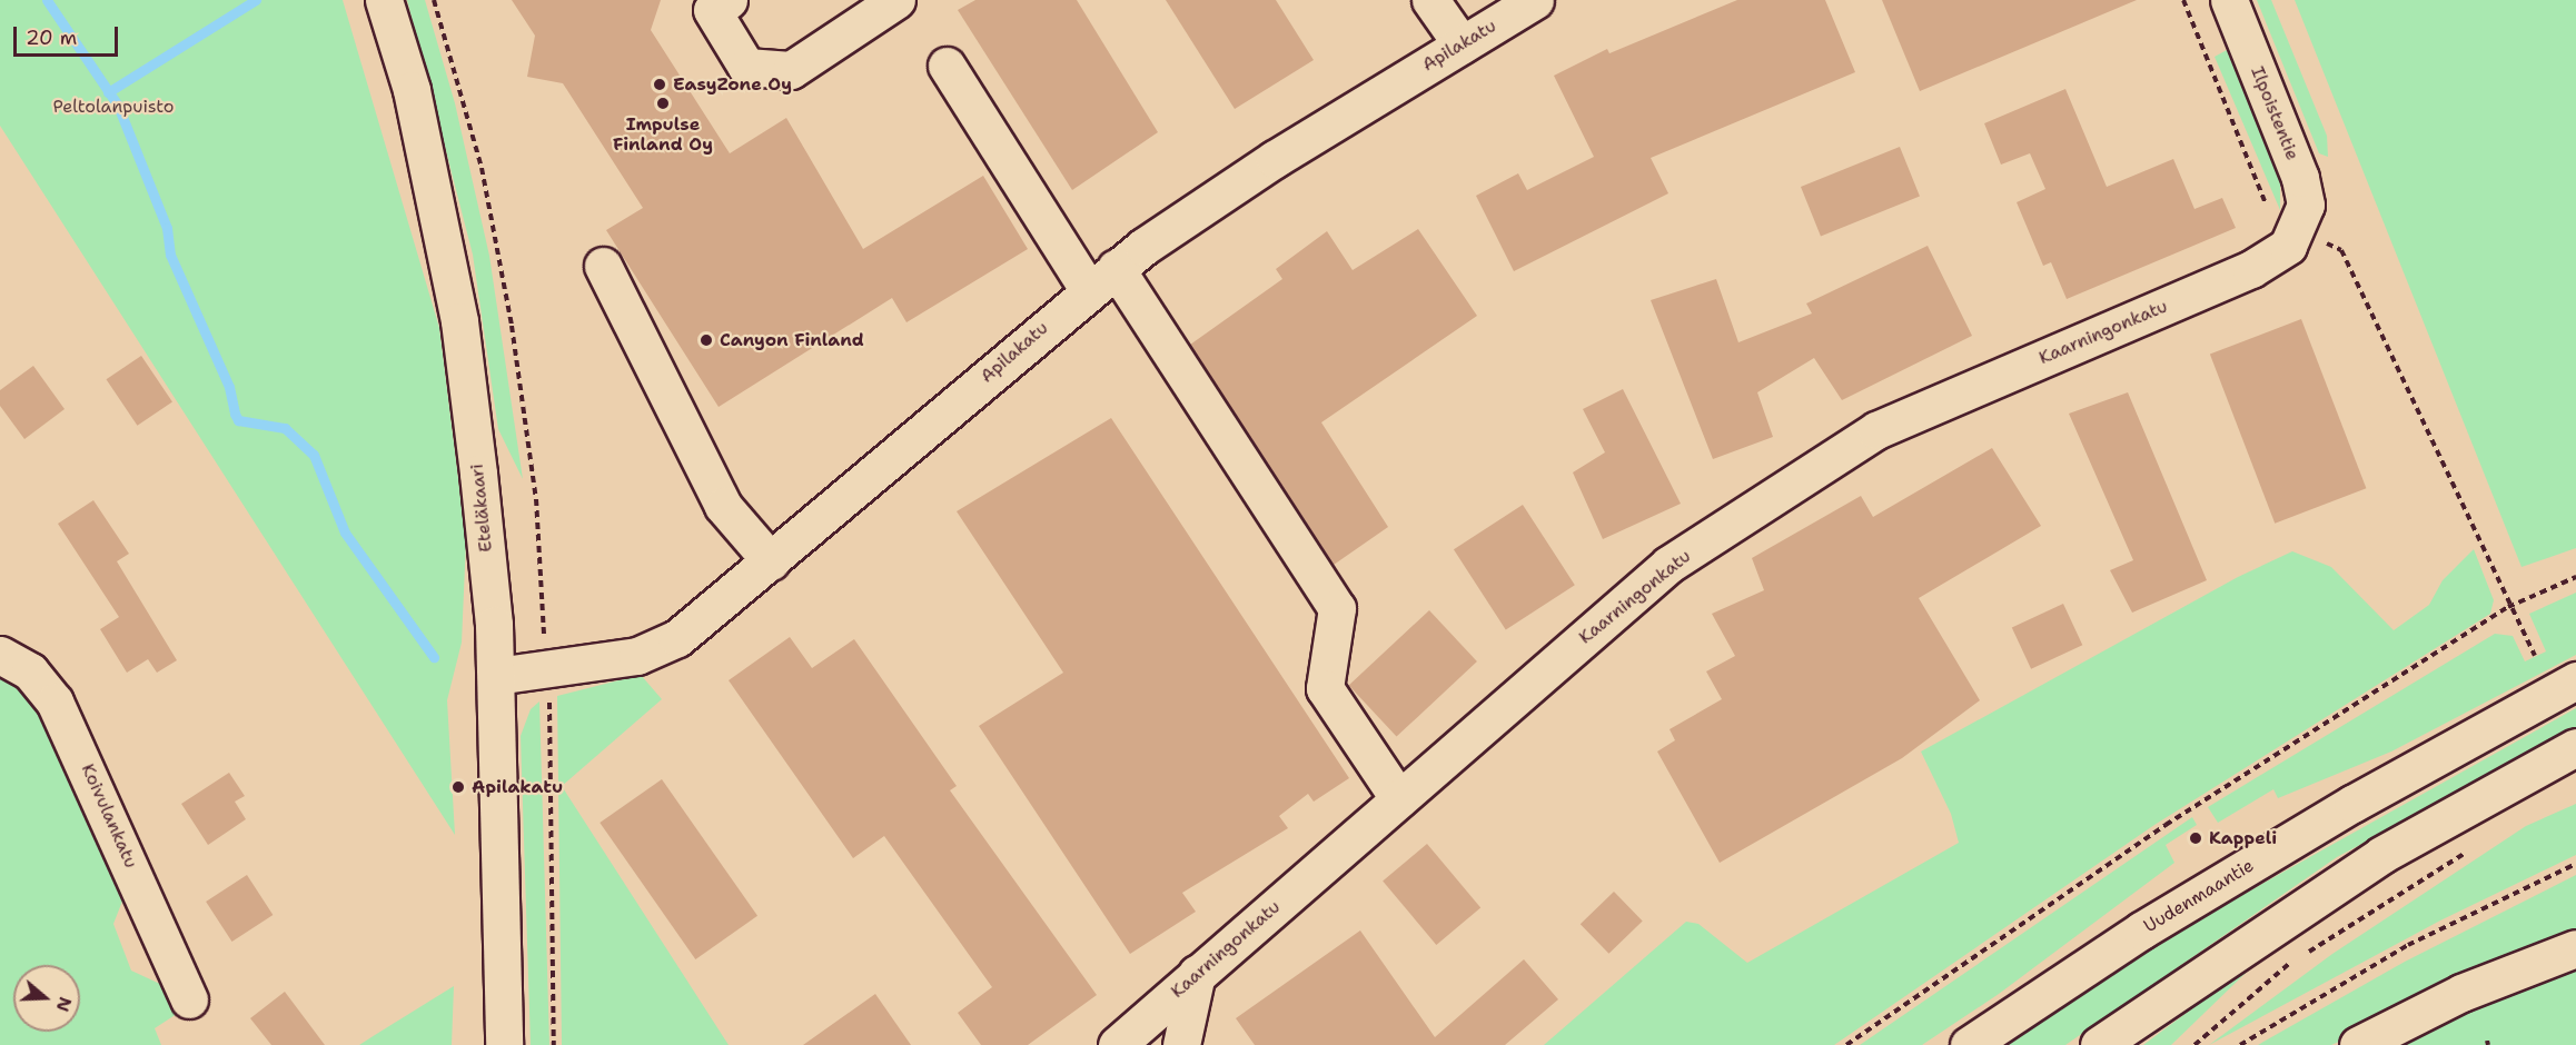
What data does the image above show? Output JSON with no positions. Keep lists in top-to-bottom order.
{
  "streets": {
    "street": [
      "Apilakatu",
      "Ilpoistentie",
      "Kaarningonkatu",
      "Eteläkaari",
      "Koivulankatu",
      "Uudenmaantie"
    ]
  },
  "crossings": [
    ["Apilakatu", "Eteläkaari"],
    ["Ilpoistentie", "Kaarningonkatu"]
  ],
  "parks": ["Peltolanpuisto"],
  "places": [
    "EasyZone Oy",
    "Impulse Finland Oy",
    "Canyon Finland",
    "Apilakatu",
    "Kappeli"
  ],
  "scale_bar": "20 m",
  "north": "right"
}
